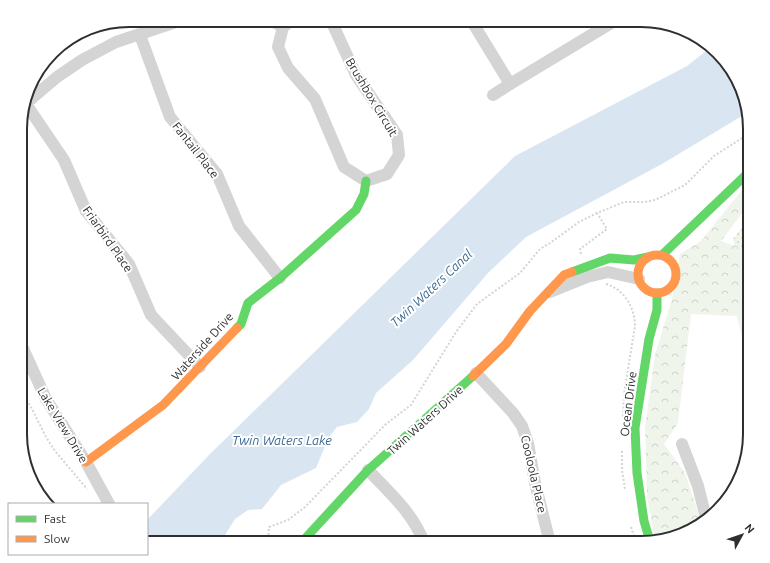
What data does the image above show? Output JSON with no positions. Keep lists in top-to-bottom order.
{
  "streets": {
    "street": [
      "Brushbox Circuit",
      "Fantail Place",
      "Friarbird Place",
      "Waterside Drive",
      "Ocean Drive",
      "Twin Waters Drive",
      "Lake View Drive",
      "Cooloola Place"
    ]
  },
  "crossings": [
    ["Brushbox Circuit", "Waterside Drive"],
    ["Fantail Place", "Waterside Drive"],
    ["Friarbird Place", "Waterside Drive"],
    ["Waterside Drive", "Lake View Drive"],
    ["Ocean Drive", "Twin Waters Drive"],
    ["Twin Waters Drive", "Cooloola Place"]
  ],
  "water": ["Twin Waters Canal", "Twin Waters Lake"],
  "legend": ["Fast", "Slow"],
  "north": "top right"
}
